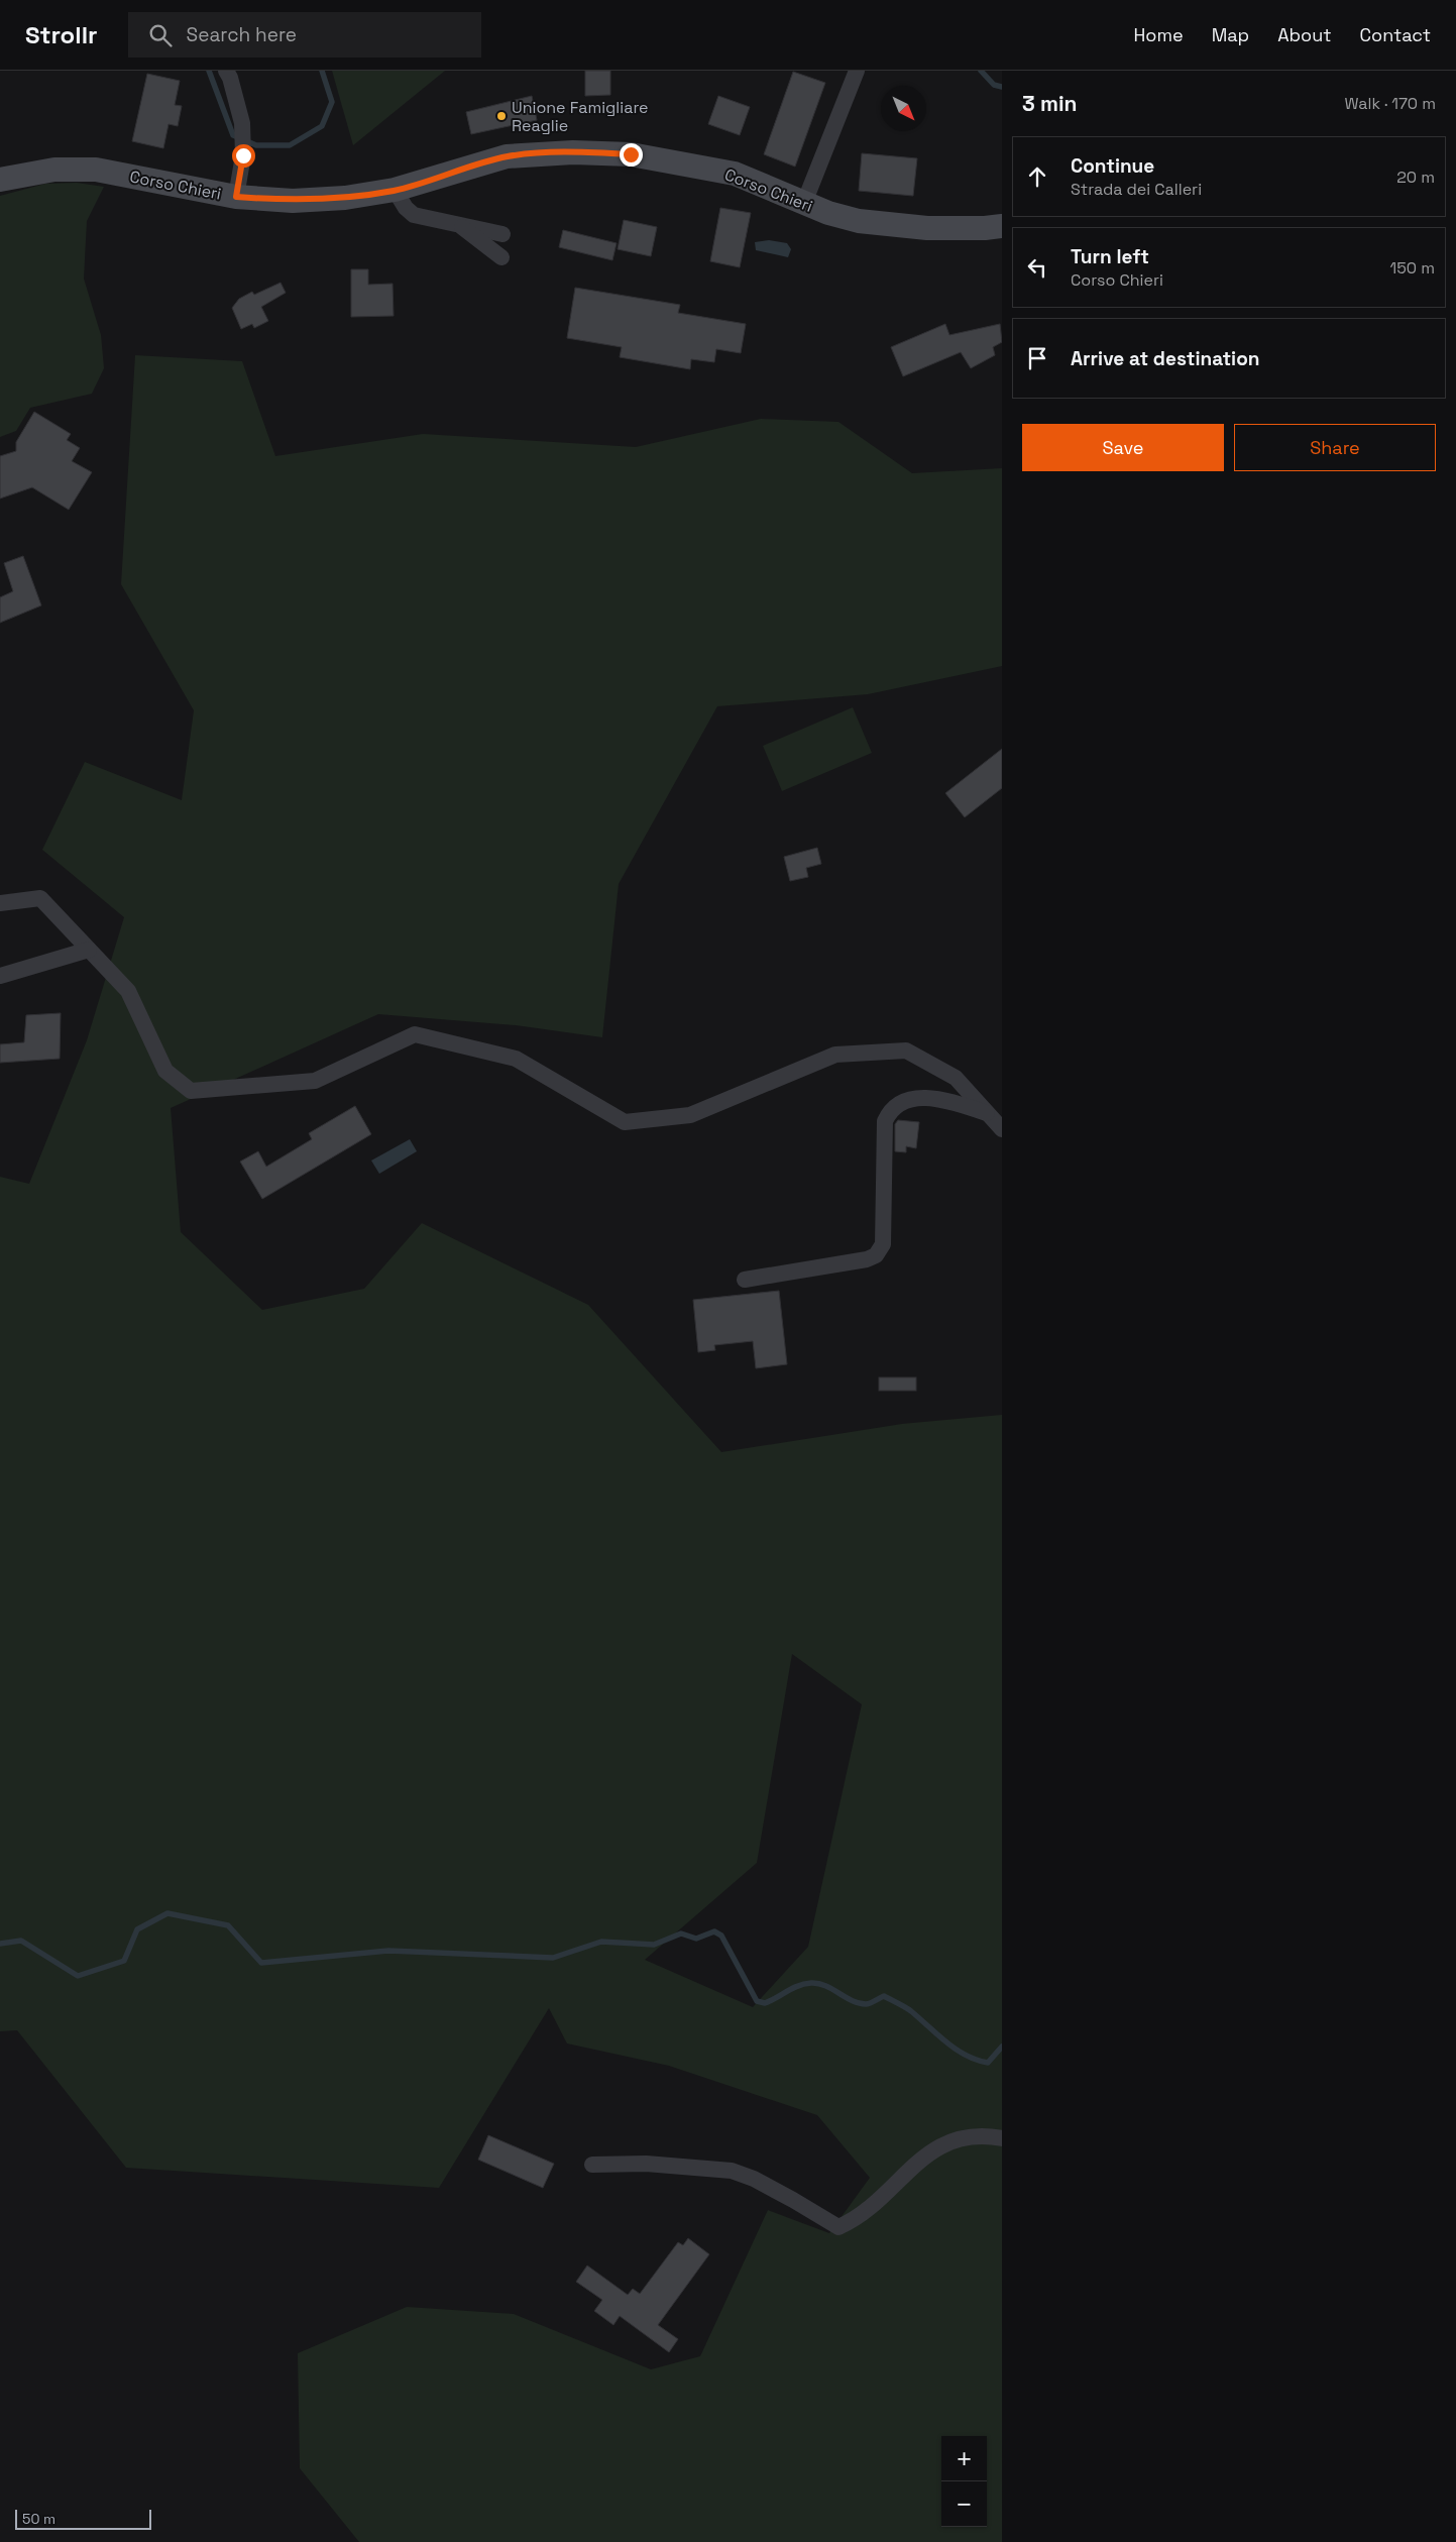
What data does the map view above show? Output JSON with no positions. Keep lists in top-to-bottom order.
{
  "streets": {
    "main road": ["Corso Chieri"]
  },
  "places": ["Unione Famigliare Reaglie"],
  "scale_bar": "50 m",
  "north": "bottom right",
  "page": {
    "header": "Strollr",
    "search": "Search here",
    "nav": [
      "Home",
      "Map",
      "About",
      "Contact"
    ],
    "heading": ["3 min", "Walk · 170 m"],
    "list": [
      ["Continue", "Strada dei Calleri", "20 m"],
      ["Turn left", "Corso Chieri", "150 m"],
      "Arrive at destination"
    ],
    "buttons": ["Save", "Share"],
    "map_buttons": ["+", "−"],
    "scale": "50 m"
  }
}
